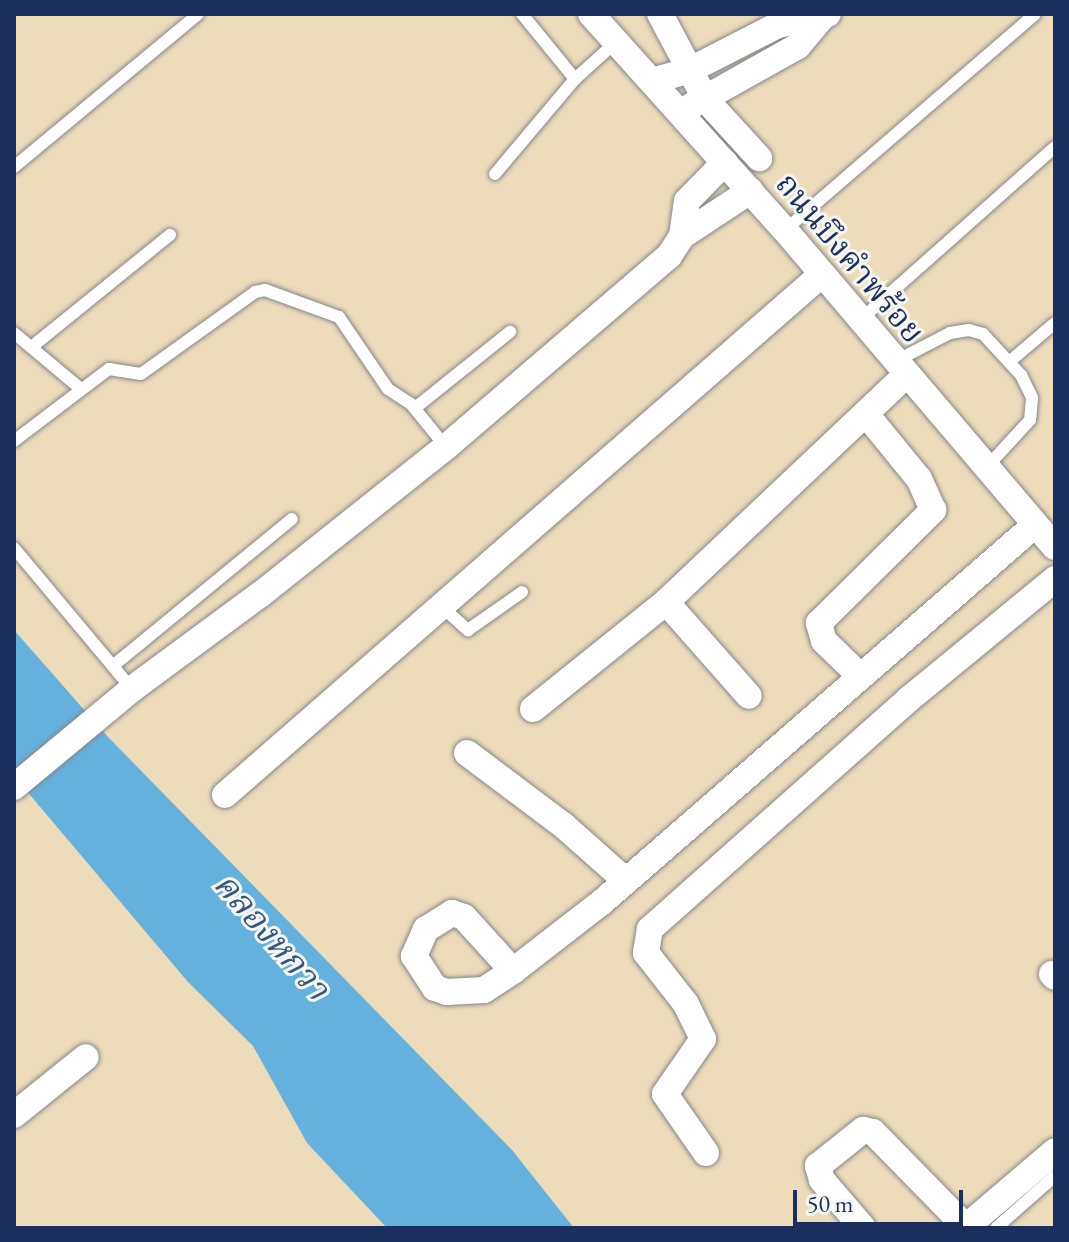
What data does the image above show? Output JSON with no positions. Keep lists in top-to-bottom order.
{
  "streets": {
    "street": ["ถนนบึงคำพร้อย"]
  },
  "water": ["คลองหกวา"],
  "scale_bar": "50 m"
}
